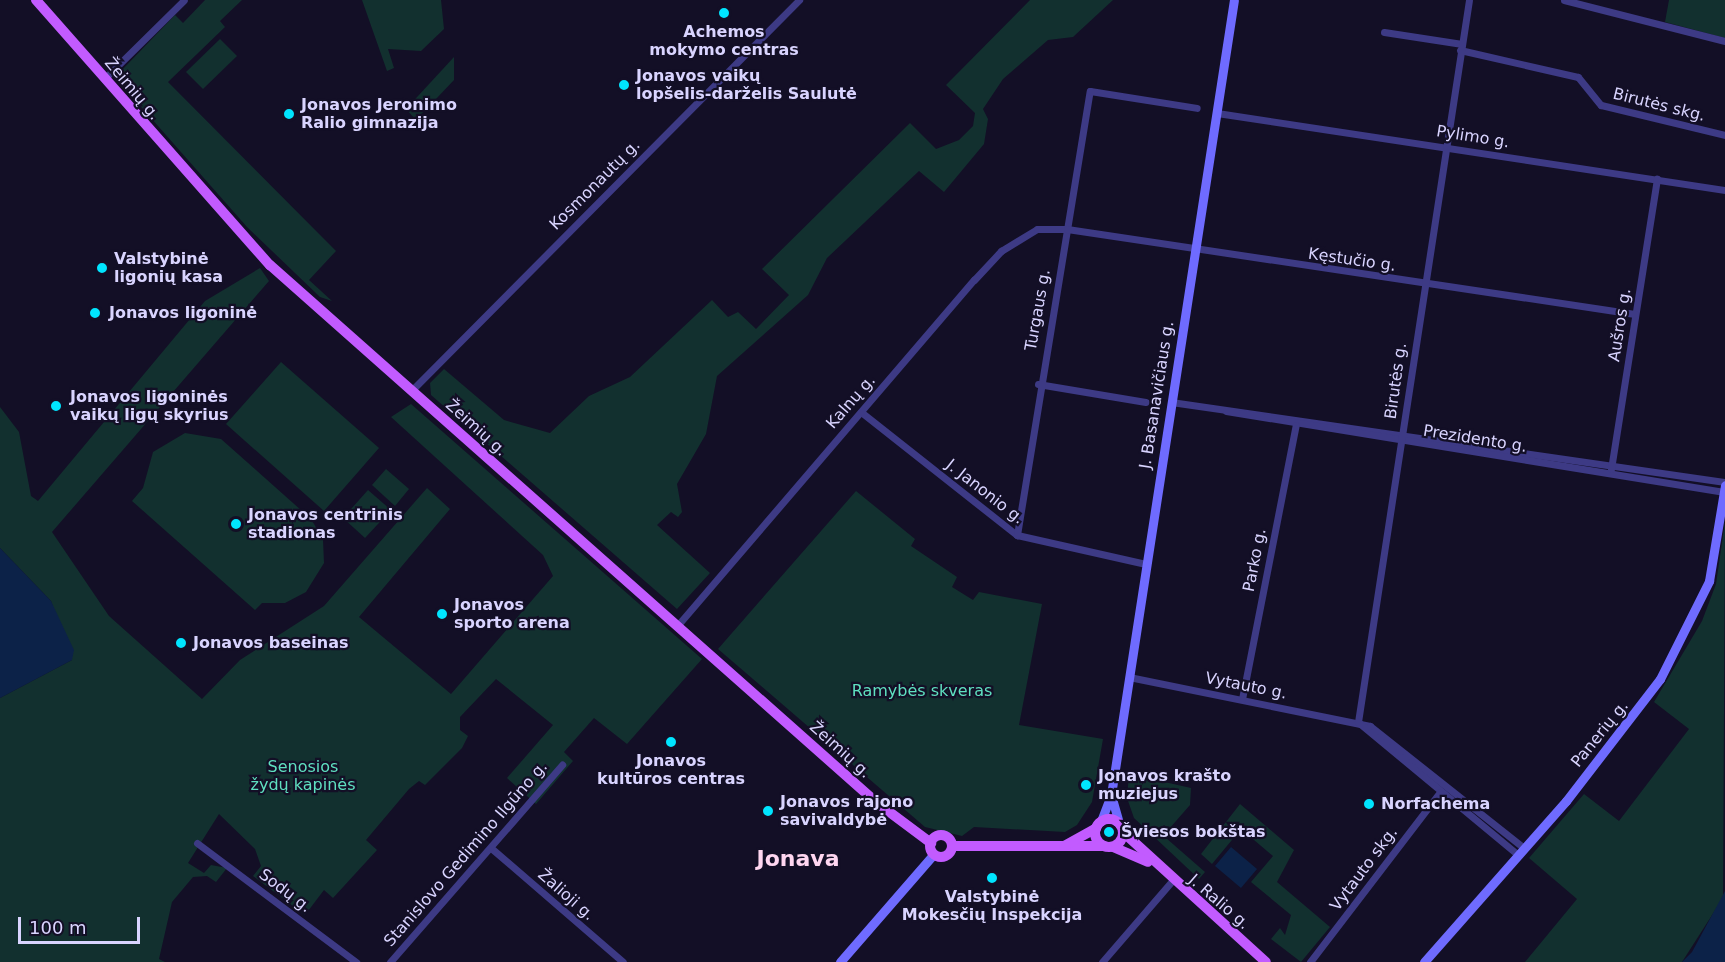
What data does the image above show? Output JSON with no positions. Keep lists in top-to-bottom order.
{
  "streets": {
    "main road": [
      "Žeimių g.",
      "J. Basanavičiaus g.",
      "Panerių g.",
      "J. Ralio g."
    ],
    "street": [
      "Birutės skg.",
      "Pylimo g.",
      "Kosmonautų g.",
      "Kęstučio g.",
      "Turgaus g.",
      "Aušros g.",
      "Birutės g.",
      "Kalnų g.",
      "Prezidento g.",
      "J. Janonio g.",
      "Parko g.",
      "Vytauto g.",
      "Stanislovo Gedimino Ilgūno g.",
      "Vytauto skg.",
      "Sodų g.",
      "Žalioji g."
    ]
  },
  "crossings": [
    ["Žeimių g.", "Kosmonautų g."],
    ["Žeimių g.", "Kalnų g."],
    ["Birutės skg.", "Birutės g."],
    ["Pylimo g.", "Aušros g."],
    ["Pylimo g.", "Birutės g."],
    ["Pylimo g.", "J. Basanavičiaus g."],
    ["Kęstučio g.", "Turgaus g."],
    ["Kęstučio g.", "Aušros g."],
    ["Kęstučio g.", "Birutės g."],
    ["Kęstučio g.", "J. Basanavičiaus g."],
    ["Kęstučio g.", "Kalnų g."],
    ["Turgaus g.", "Kalnų g."],
    ["Turgaus g.", "J. Janonio g."],
    ["Aušros g.", "Prezidento g."],
    ["Birutės g.", "Prezidento g."],
    ["Birutės g.", "Vytauto g."],
    ["J. Basanavičiaus g.", "Prezidento g."],
    ["J. Basanavičiaus g.", "J. Janonio g."],
    ["J. Basanavičiaus g.", "Vytauto g."],
    ["J. Basanavičiaus g.", "J. Ralio g."],
    ["Kalnų g.", "J. Janonio g."],
    ["Prezidento g.", "Parko g."],
    ["Prezidento g.", "Panerių g."],
    ["Parko g.", "Vytauto g."],
    ["Vytauto g.", "Panerių g."],
    ["Stanislovo Gedimino Ilgūno g.", "Žalioji g."]
  ],
  "districts": ["Jonava"],
  "parks": ["Ramybės skveras", "Senosios žydų kapinės"],
  "places": [
    "Achemos mokymo centras",
    "Jonavos vaikų lopšelis-darželis Saulutė",
    "Jonavos Jeronimo Ralio gimnazija",
    "Valstybinė ligonių kasa",
    "Jonavos ligoninė",
    "Jonavos ligoninės vaikų ligų skyrius",
    "Jonavos centrinis stadionas",
    "Jonavos sporto arena",
    "Jonavos baseinas",
    "Jonavos kultūros centras",
    "Jonavos krašto muziejus",
    "Norfachema",
    "Jonavos rajono savivaldybė",
    "Šviesos bokštas",
    "Valstybinė Mokesčių Inspekcija"
  ],
  "scale_bar": "100 m"
}
